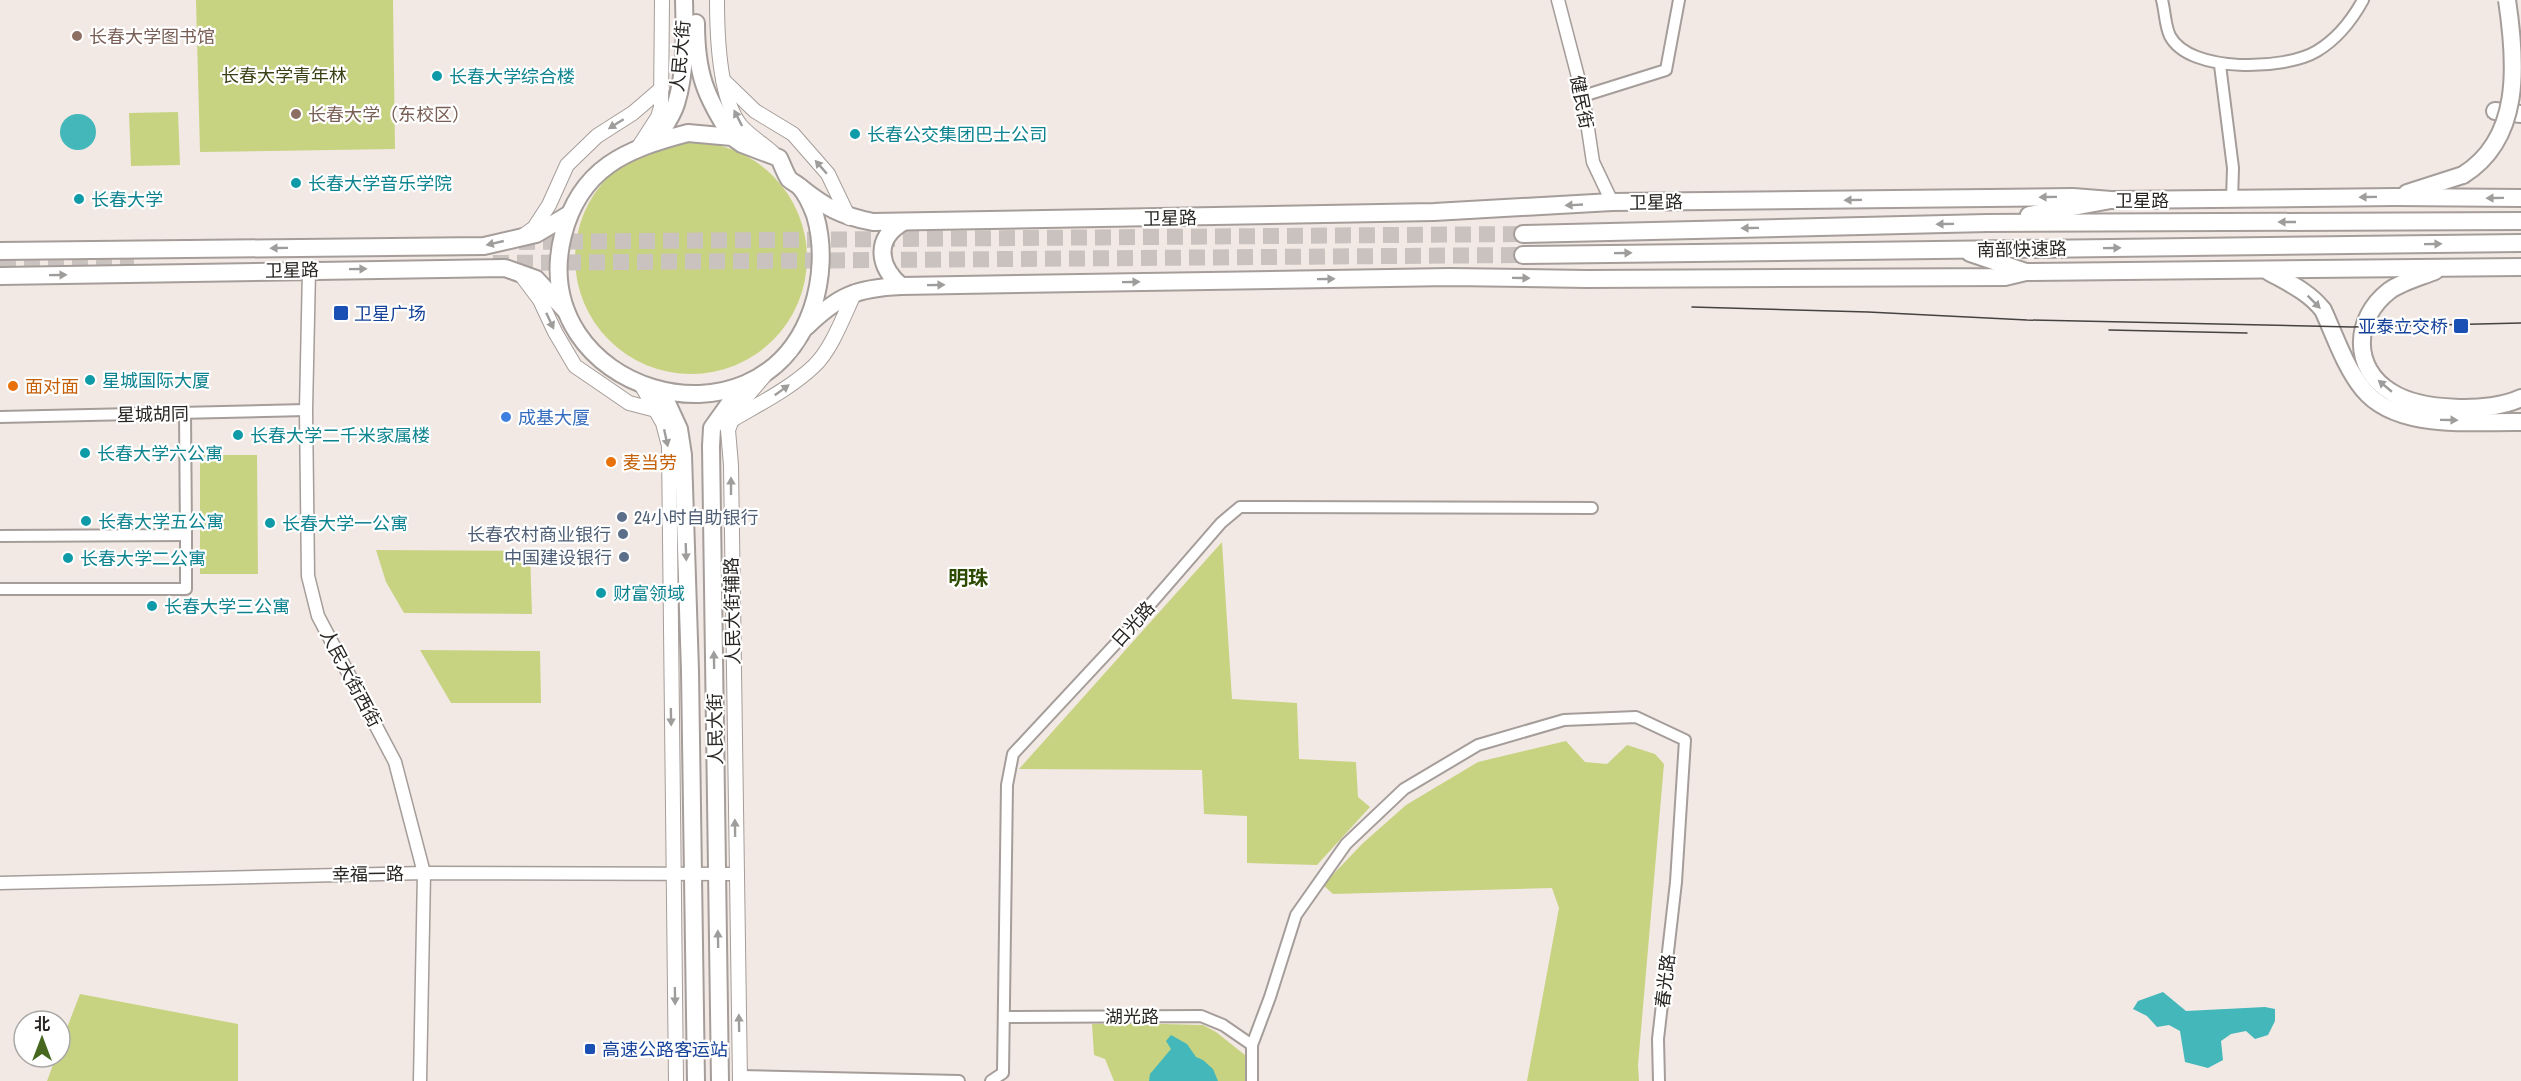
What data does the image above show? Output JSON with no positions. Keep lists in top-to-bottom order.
{
  "streets": {
    "main road": [
      "人民大街",
      "卫星路",
      "南部快速路",
      "人民大街辅路"
    ],
    "street": [
      "健民街",
      "星城胡同",
      "日光路",
      "人民大街西街",
      "幸福一路",
      "春光路",
      "湖光路"
    ]
  },
  "crossings": [
    ["人民大街", "幸福一路"],
    ["健民街", "卫星路"],
    ["卫星路", "人民大街西街"],
    ["星城胡同", "人民大街西街"],
    ["人民大街辅路", "幸福一路"],
    ["日光路", "湖光路"],
    ["人民大街西街", "幸福一路"],
    ["春光路", "湖光路"]
  ],
  "districts": ["明珠"],
  "parks": ["长春大学青年林"],
  "places": {
    "other": [
      "长春大学图书馆",
      "长春大学综合楼",
      "长春大学（东校区）",
      "长春公交集团巴士公司",
      "长春大学音乐学院",
      "长春大学",
      "星城国际大厦",
      "面对面",
      "成基大厦",
      "长春大学二千米家属楼",
      "长春大学六公寓",
      "麦当劳",
      "24小时自助银行",
      "长春大学五公寓",
      "长春大学一公寓",
      "长春农村商业银行",
      "中国建设银行",
      "长春大学二公寓",
      "财富领域",
      "长春大学三公寓"
    ],
    "transit": ["卫星广场", "亚泰立交桥", "高速公路客运站"]
  },
  "north": "top"
}
